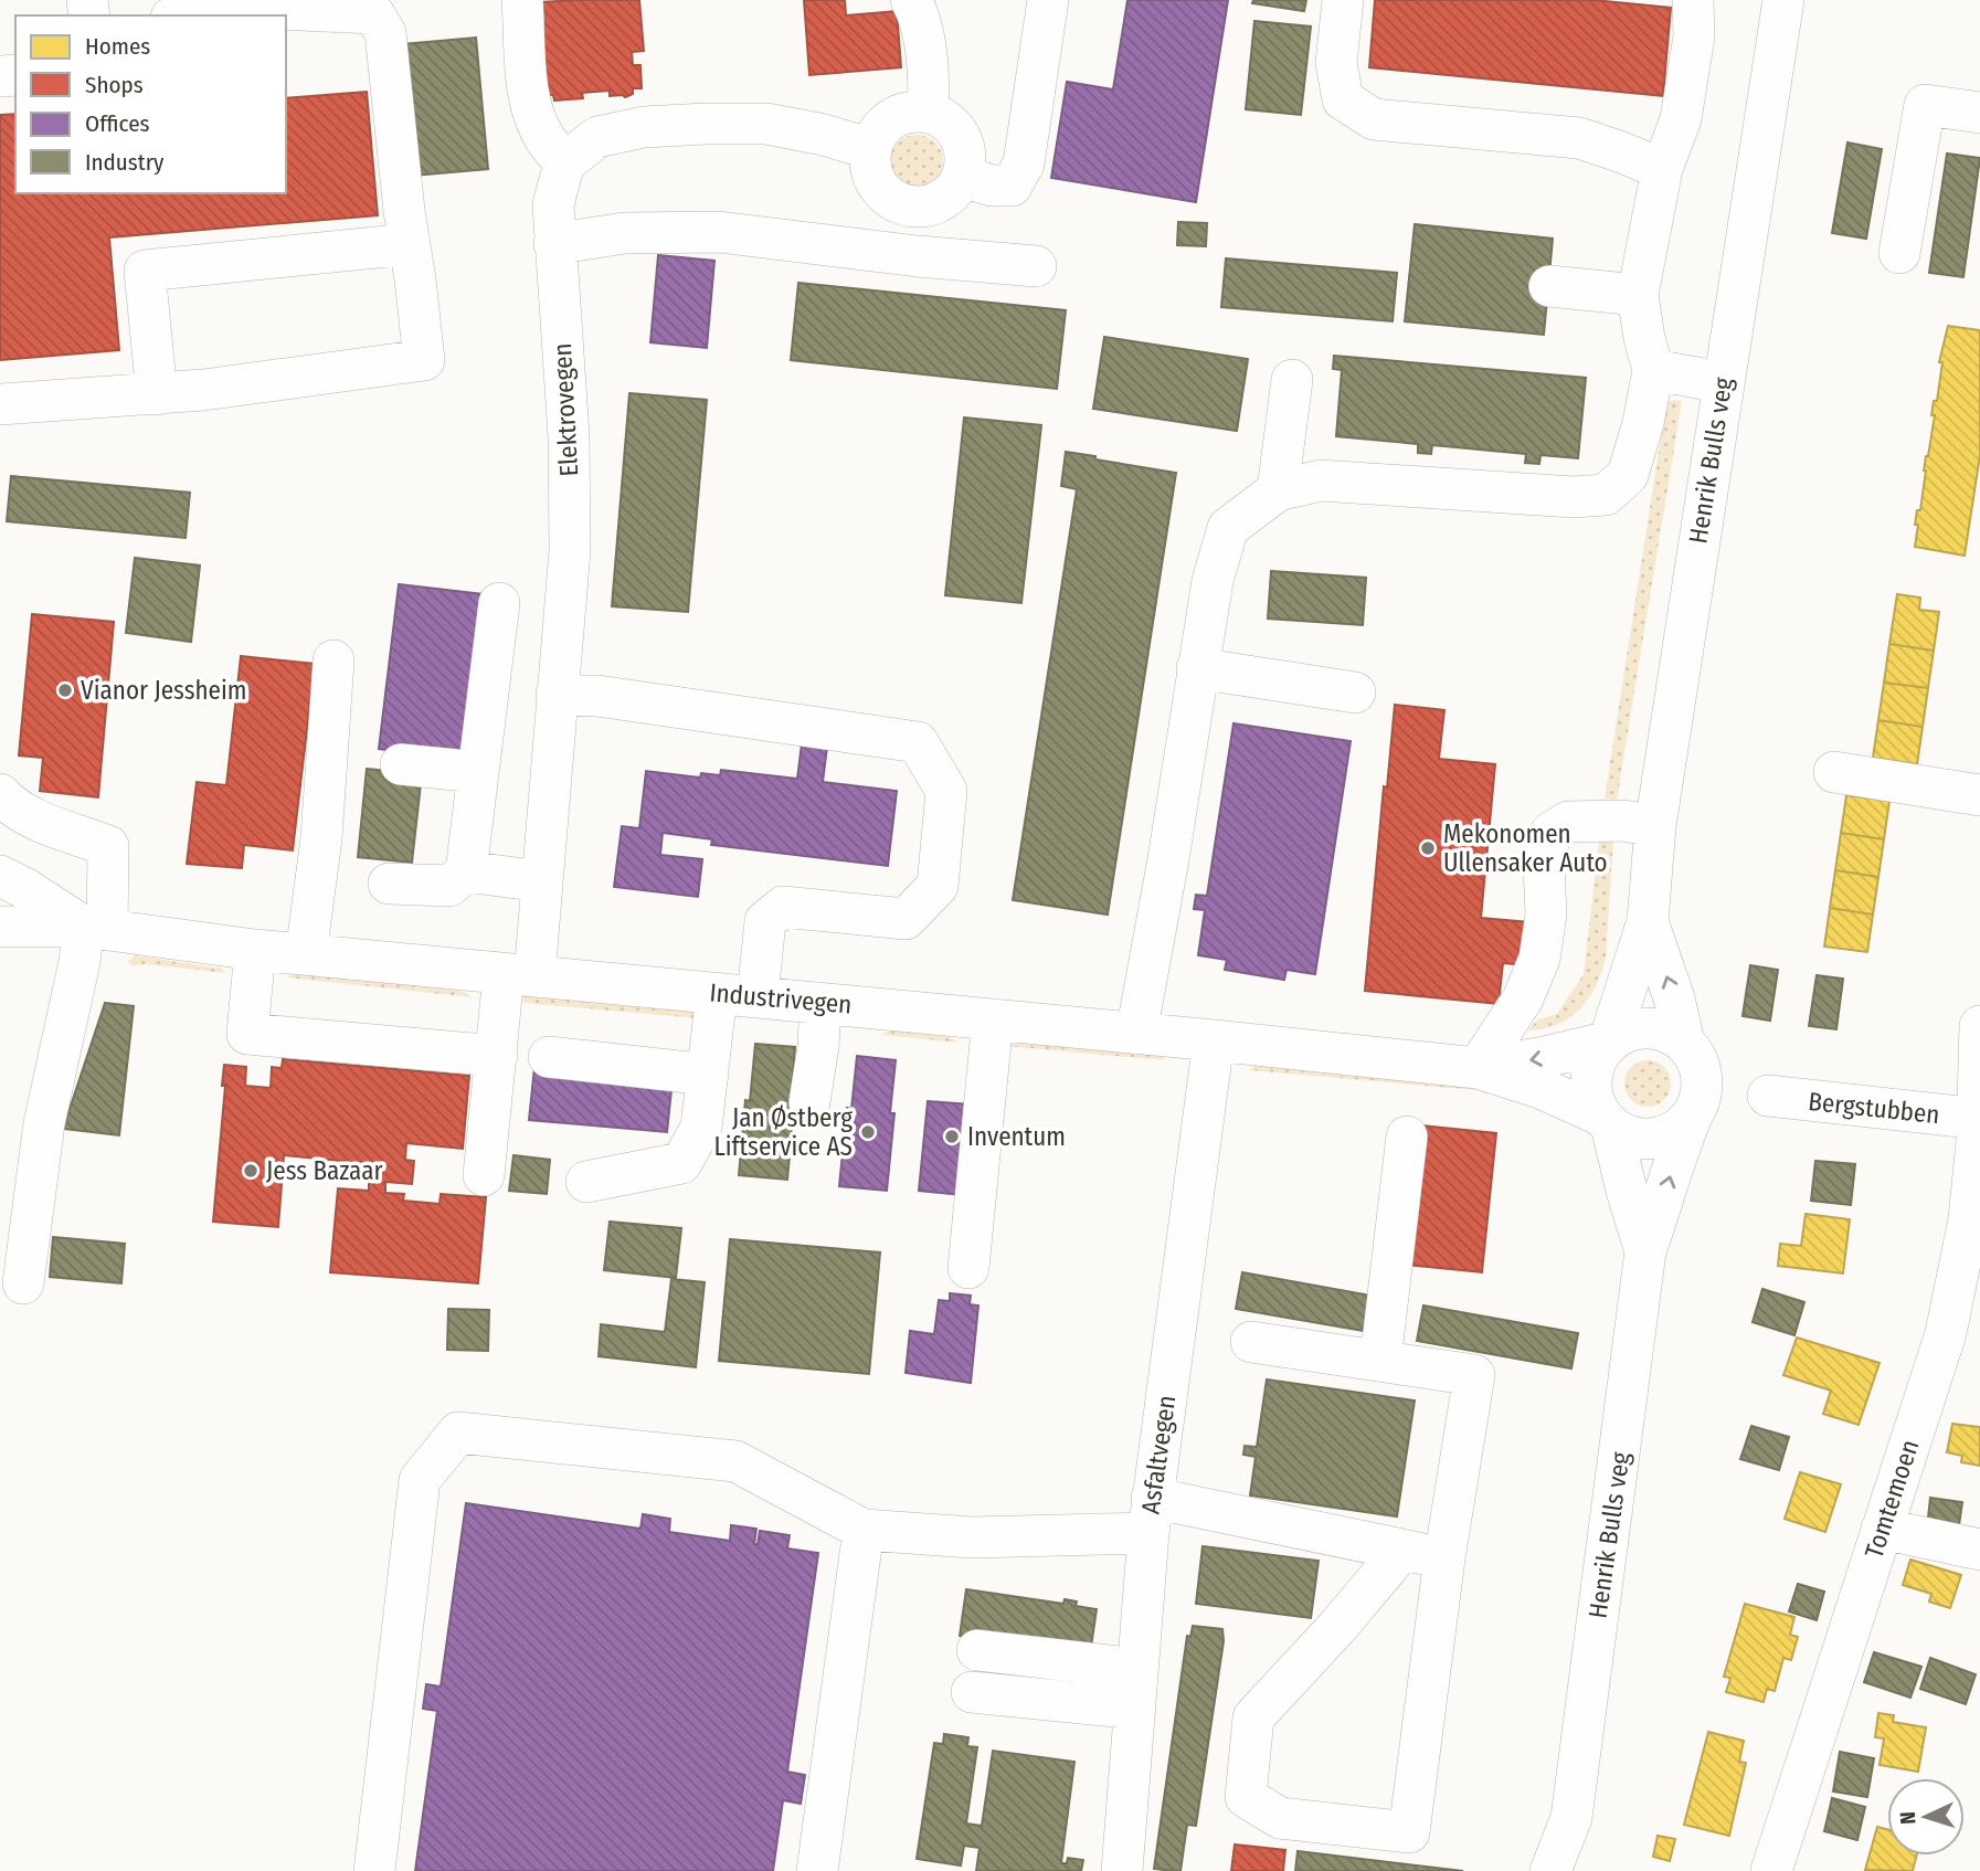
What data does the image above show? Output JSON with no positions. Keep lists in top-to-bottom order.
{
  "streets": {
    "street": [
      "Elektrovegen",
      "Henrik Bulls veg",
      "Industrivegen",
      "Bergstubben",
      "Asfaltvegen",
      "Tomtemoen"
    ]
  },
  "crossings": [
    ["Elektrovegen", "Industrivegen"],
    ["Henrik Bulls veg", "Industrivegen"],
    ["Industrivegen", "Asfaltvegen"],
    ["Bergstubben", "Tomtemoen"]
  ],
  "places": [
    "Vianor Jessheim",
    "Mekonomen Ullensaker Auto",
    "Jan Østberg Liftservice AS",
    "Inventum",
    "Jess Bazaar"
  ],
  "legend": [
    "Homes",
    "Shops",
    "Offices",
    "Industry"
  ],
  "north": "left"
}
